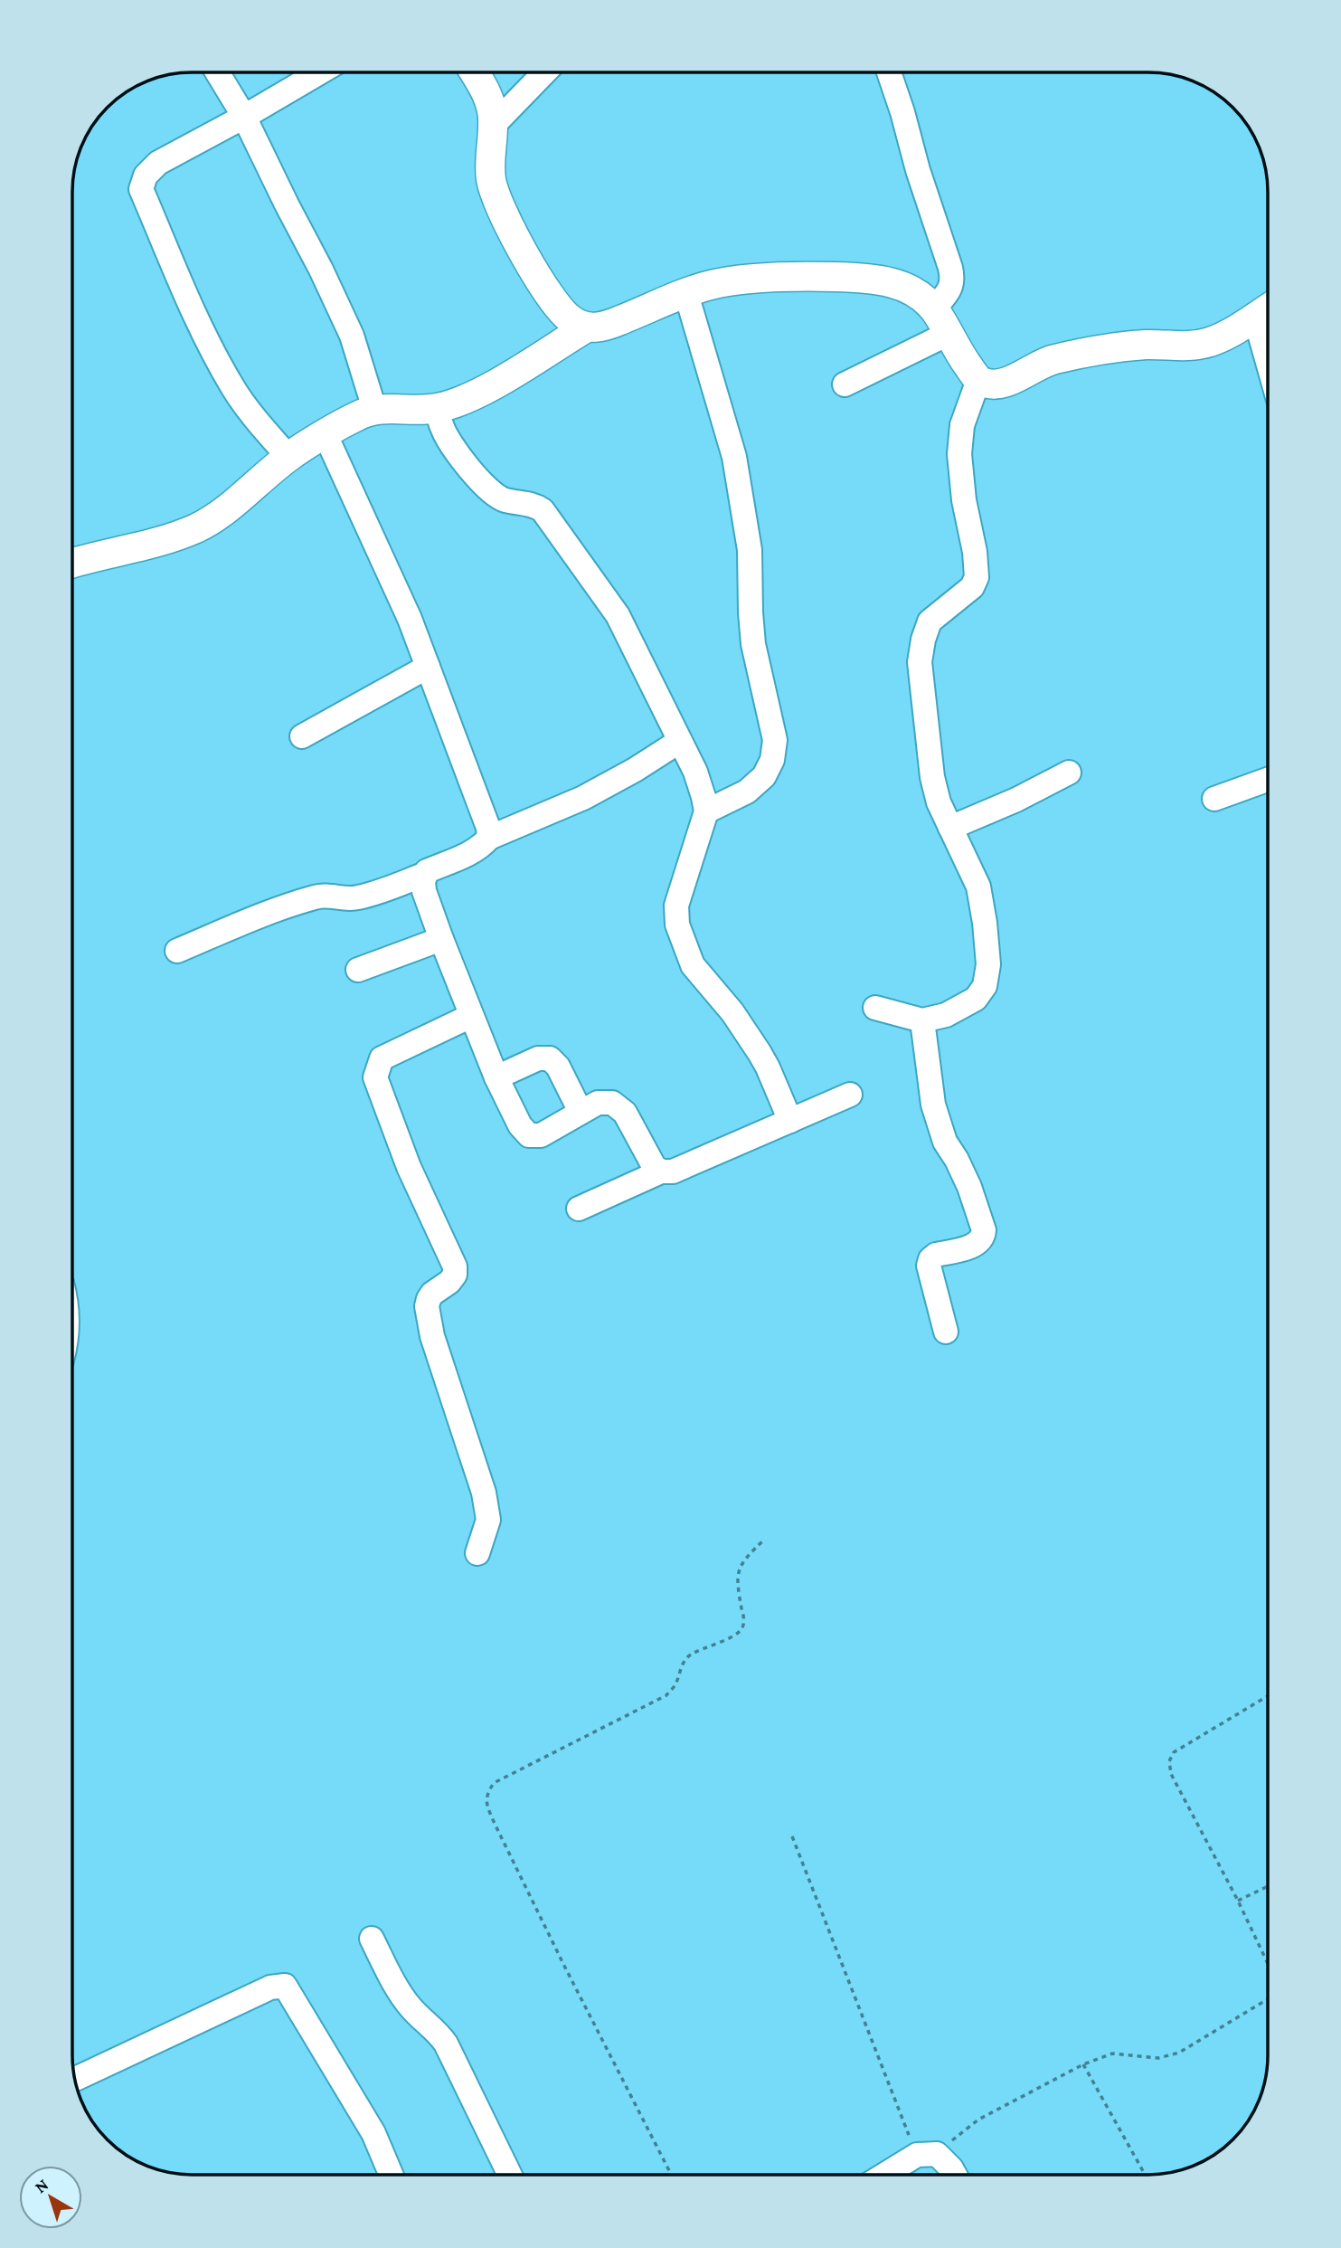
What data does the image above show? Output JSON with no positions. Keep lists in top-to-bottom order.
{
  "north": "top left"
}
